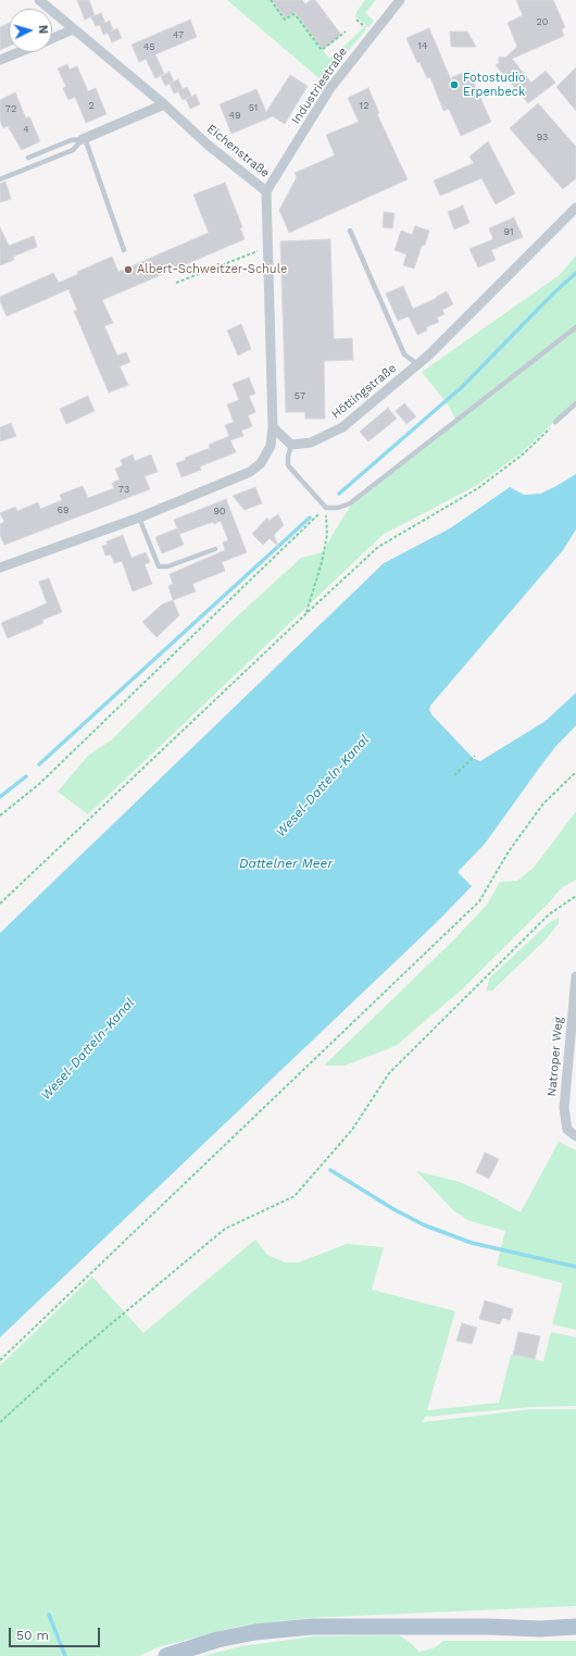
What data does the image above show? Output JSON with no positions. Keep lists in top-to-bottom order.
{
  "streets": {
    "street": [
      "Industriestraße",
      "Eichenstraße",
      "Höttingstraße",
      "Natroper Weg"
    ]
  },
  "crossings": [
    ["Industriestraße", "Eichenstraße"]
  ],
  "water": ["Wesel-Datteln-Kanal", "Dattelner Meer"],
  "places": ["Fotostudio Erpenbeck", "Albert-Schweitzer-Schule"],
  "house_numbers": [
    "20",
    "47",
    "14",
    "45",
    "2",
    "12",
    "51",
    "72",
    "49",
    "4",
    "93",
    "91",
    "57",
    "73",
    "69",
    "90"
  ],
  "scale_bar": "50 m",
  "north": "right"
}
